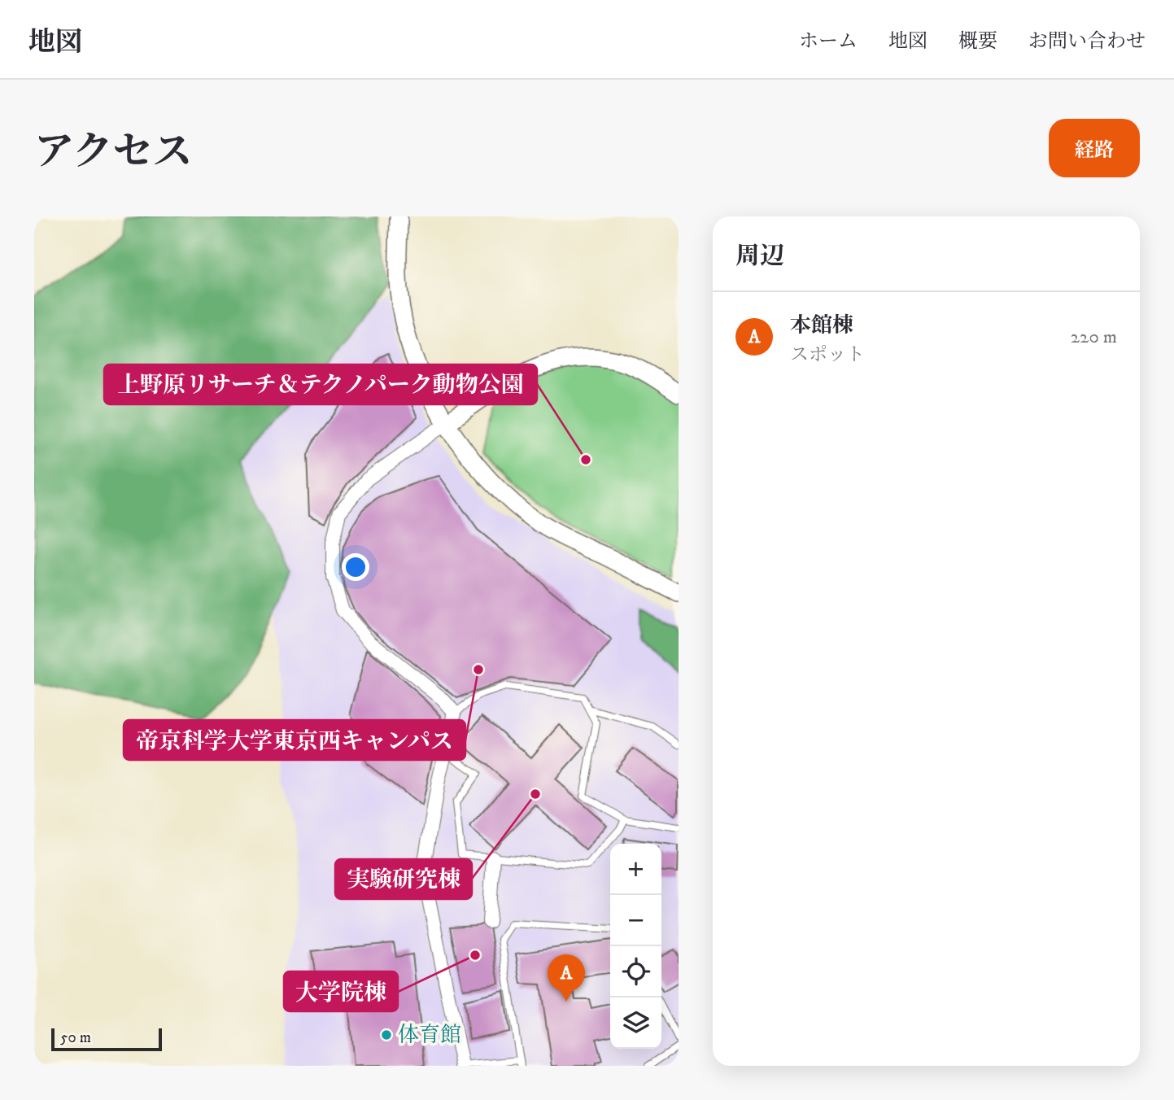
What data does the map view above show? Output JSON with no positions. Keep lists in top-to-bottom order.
{
  "places": [
    "上野原リサーチ＆テクノパーク動物公園",
    "帝京科学大学東京西キャンパス",
    "実験研究棟",
    "大学院棟",
    "体育館"
  ],
  "scale_bar": "50 m",
  "page": {
    "header": "地図",
    "nav": [
      "ホーム",
      "地図",
      "概要",
      "お問い合わせ"
    ],
    "title": "アクセス",
    "buttons": "経路",
    "heading": "周辺",
    "list": [
      {
        "mark": "A",
        "name": "本館棟",
        "note": "スポット",
        "value": "220 m"
      }
    ],
    "map_buttons": ["+", "−"],
    "pins": "A",
    "scale": "50 m"
  }
}
